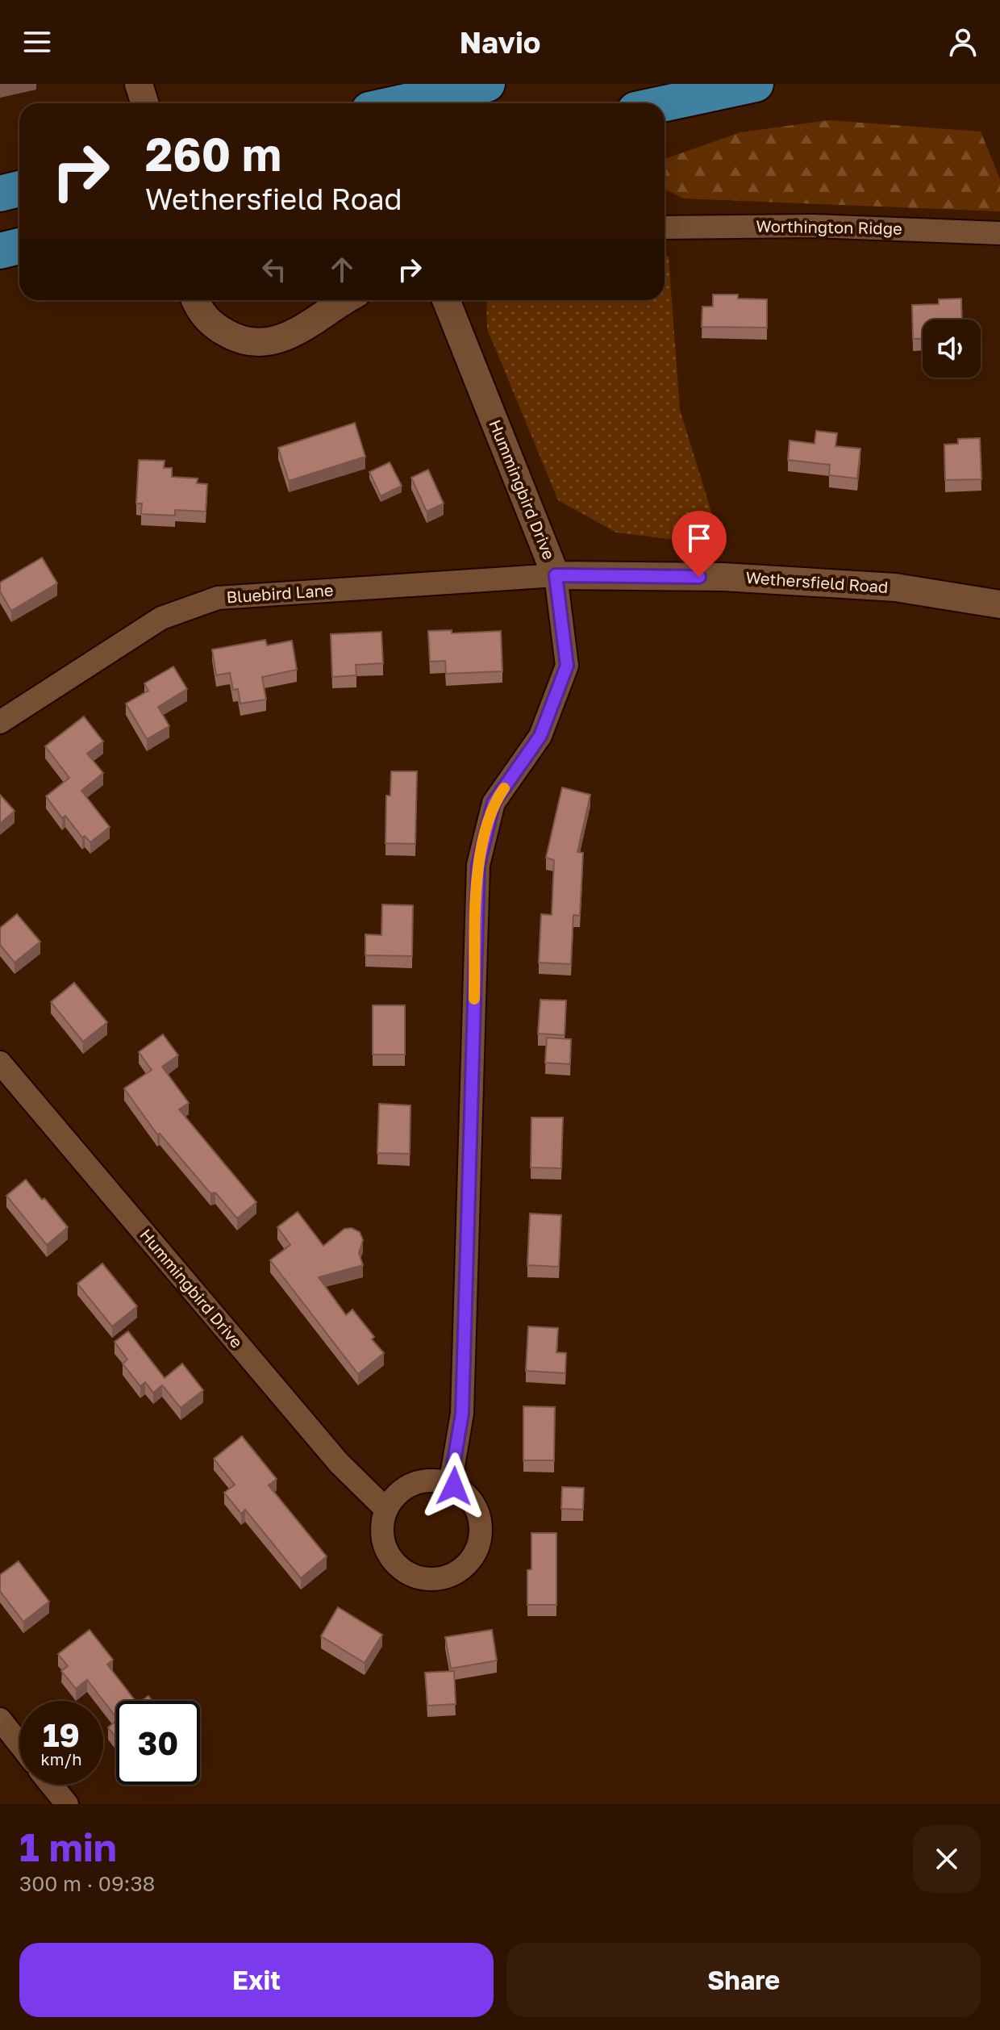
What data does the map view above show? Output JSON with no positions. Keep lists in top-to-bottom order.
{
  "streets": {
    "street": [
      "Worthington Ridge",
      "Hummingbird Drive",
      "Wethersfield Road",
      "Bluebird Lane"
    ]
  },
  "crossings": [
    ["Hummingbird Drive", "Wethersfield Road"],
    ["Hummingbird Drive", "Bluebird Lane"],
    ["Wethersfield Road", "Bluebird Lane"]
  ],
  "page": {
    "header": "Navio",
    "turn": ["260 m", "Wethersfield Road"],
    "speed": "19 km/h",
    "limit": "30",
    "heading": ["1 min", "300 m · 09:38"],
    "buttons": ["Exit", "Share"]
  }
}
